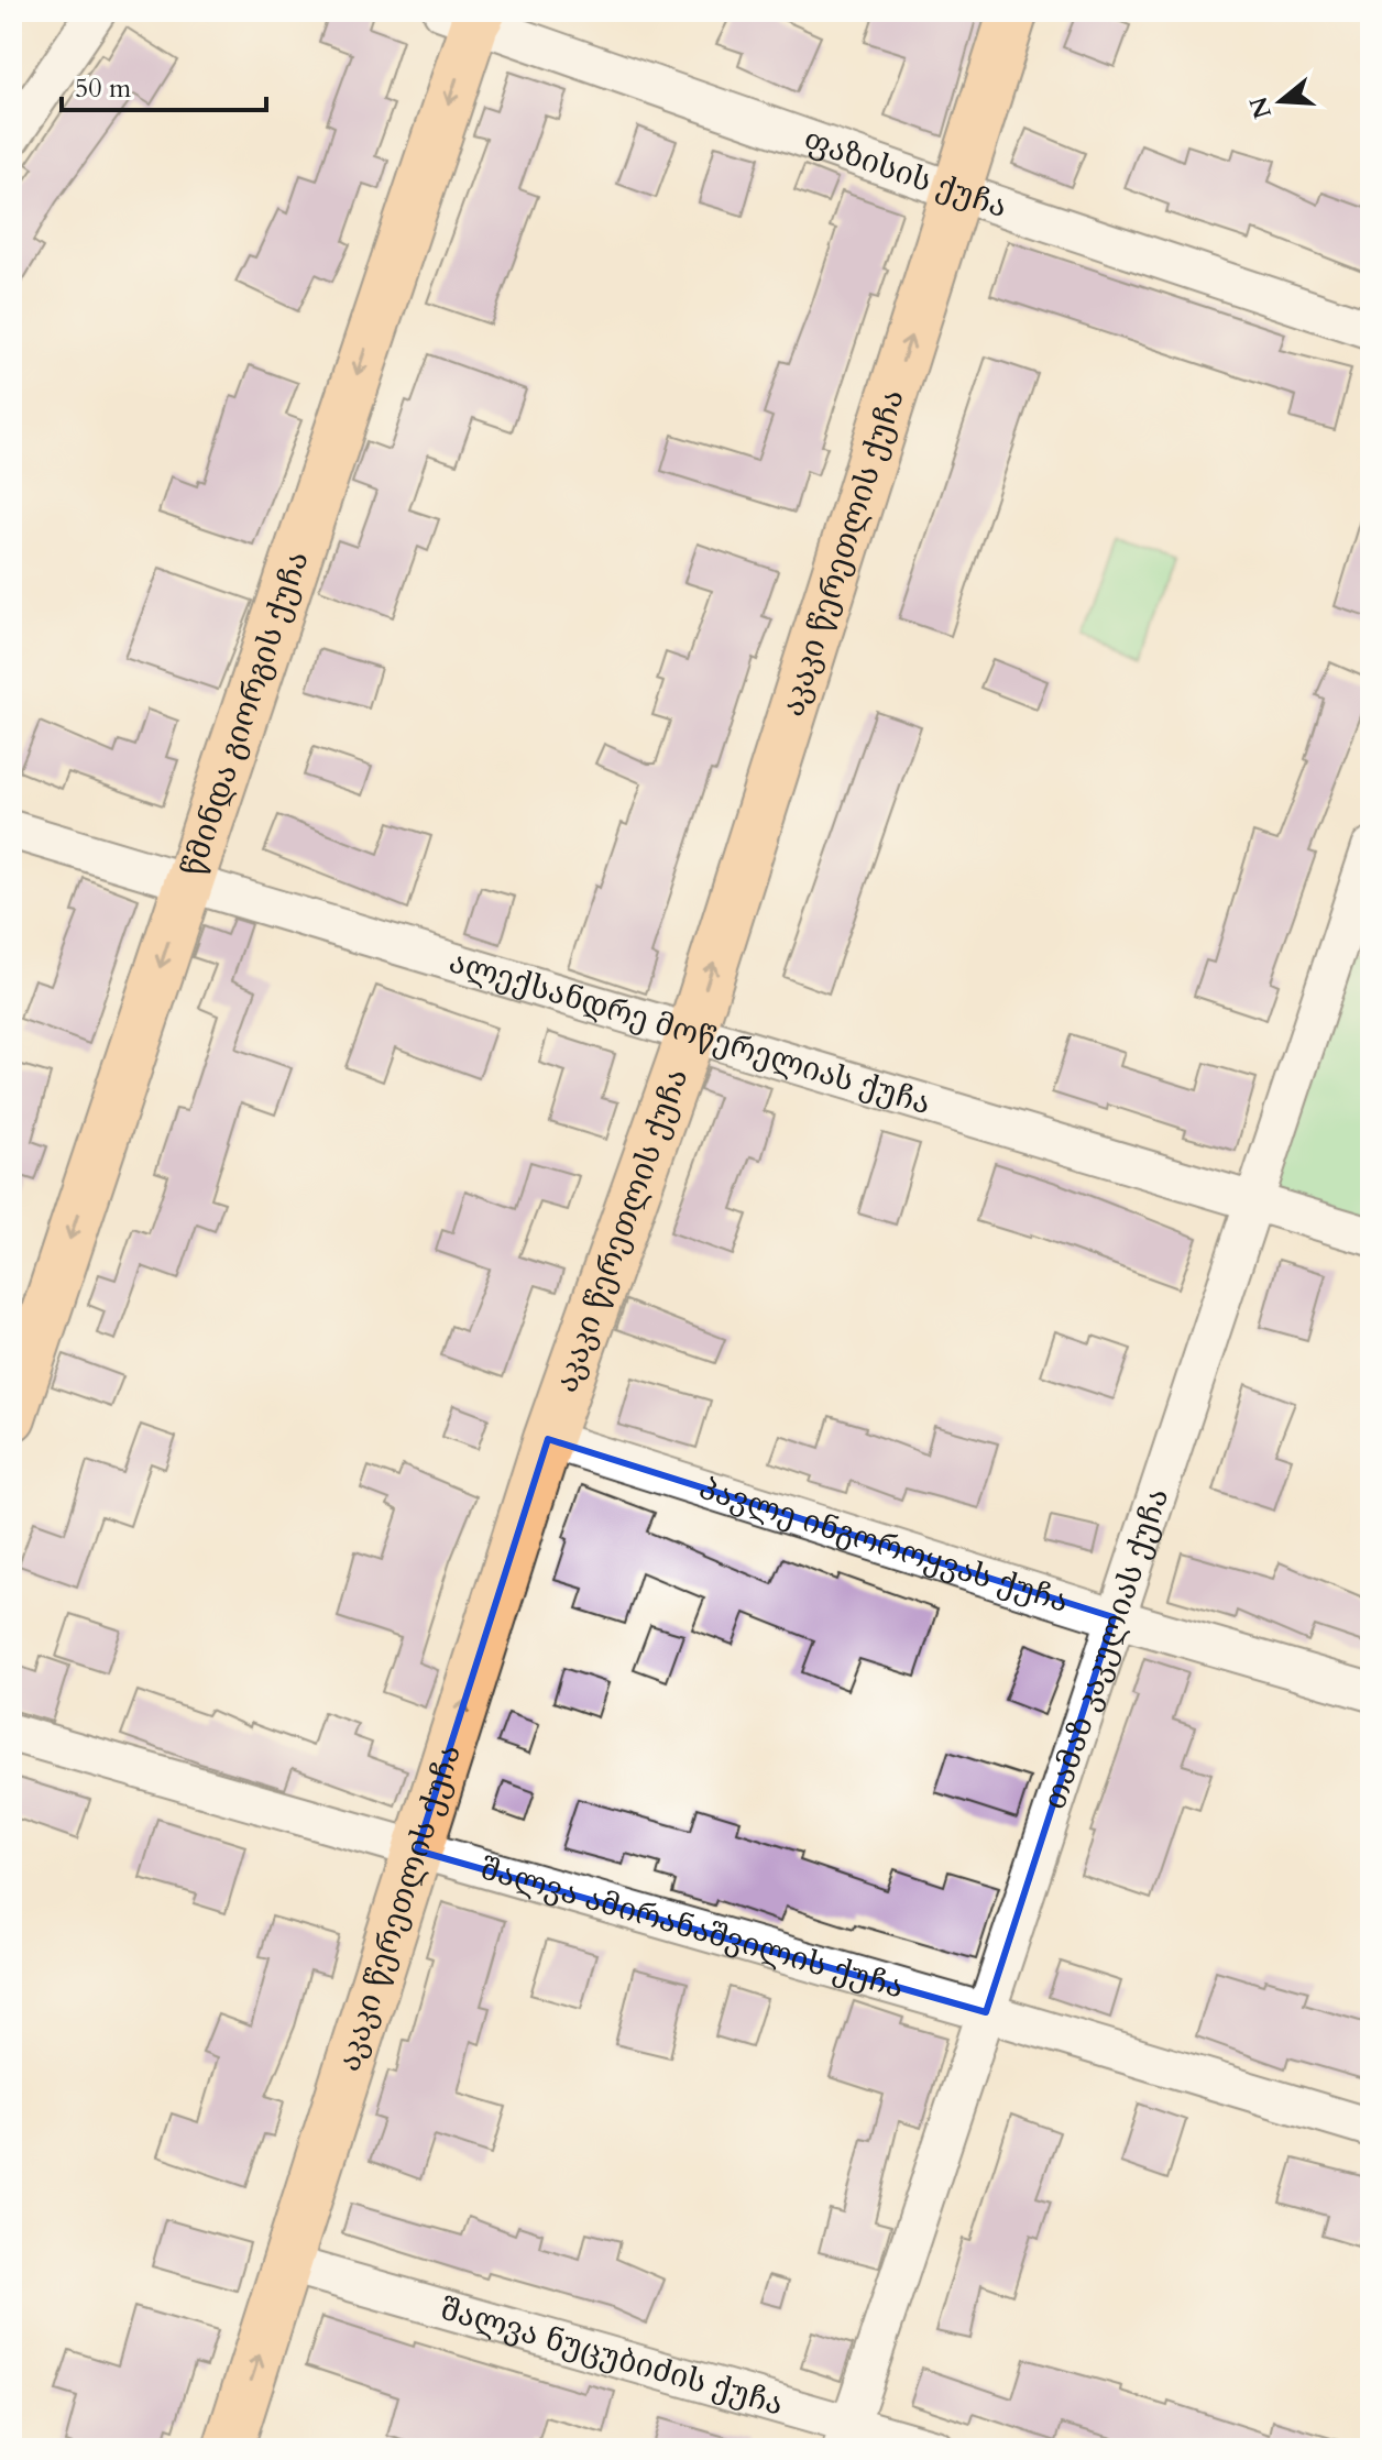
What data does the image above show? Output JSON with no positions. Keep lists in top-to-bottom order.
{
  "streets": {
    "main road": ["აკაკი წერეთლის ქუჩა", "წმინდა გიორგის ქუჩა"],
    "street": [
      "ფაზისის ქუჩა",
      "ალექსანდრე მოწერელიას ქუჩა",
      "პავლე ინგოროყვას ქუჩა",
      "თამაზ კაკულიას ქუჩა",
      "შალვა ამირანაშვილის ქუჩა",
      "შალვა ნუცუბიძის ქუჩა"
    ]
  },
  "crossings": [
    ["ფაზისის ქუჩა", "აკაკი წერეთლის ქუჩა"],
    ["ფაზისის ქუჩა", "წმინდა გიორგის ქუჩა"],
    ["აკაკი წერეთლის ქუჩა", "ალექსანდრე მოწერელიას ქუჩა"],
    ["აკაკი წერეთლის ქუჩა", "პავლე ინგოროყვას ქუჩა"],
    ["აკაკი წერეთლის ქუჩა", "შალვა ამირანაშვილის ქუჩა"],
    ["აკაკი წერეთლის ქუჩა", "შალვა ნუცუბიძის ქუჩა"],
    ["წმინდა გიორგის ქუჩა", "ალექსანდრე მოწერელიას ქუჩა"],
    ["ალექსანდრე მოწერელიას ქუჩა", "თამაზ კაკულიას ქუჩა"],
    ["პავლე ინგოროყვას ქუჩა", "თამაზ კაკულიას ქუჩა"],
    ["თამაზ კაკულიას ქუჩა", "შალვა ამირანაშვილის ქუჩა"],
    ["თამაზ კაკულიას ქუჩა", "შალვა ნუცუბიძის ქუჩა"]
  ],
  "one_way": ["აკაკი წერეთლის ქუჩა", "წმინდა გიორგის ქუჩა"],
  "scale_bar": "50 m",
  "north": "left"
}
